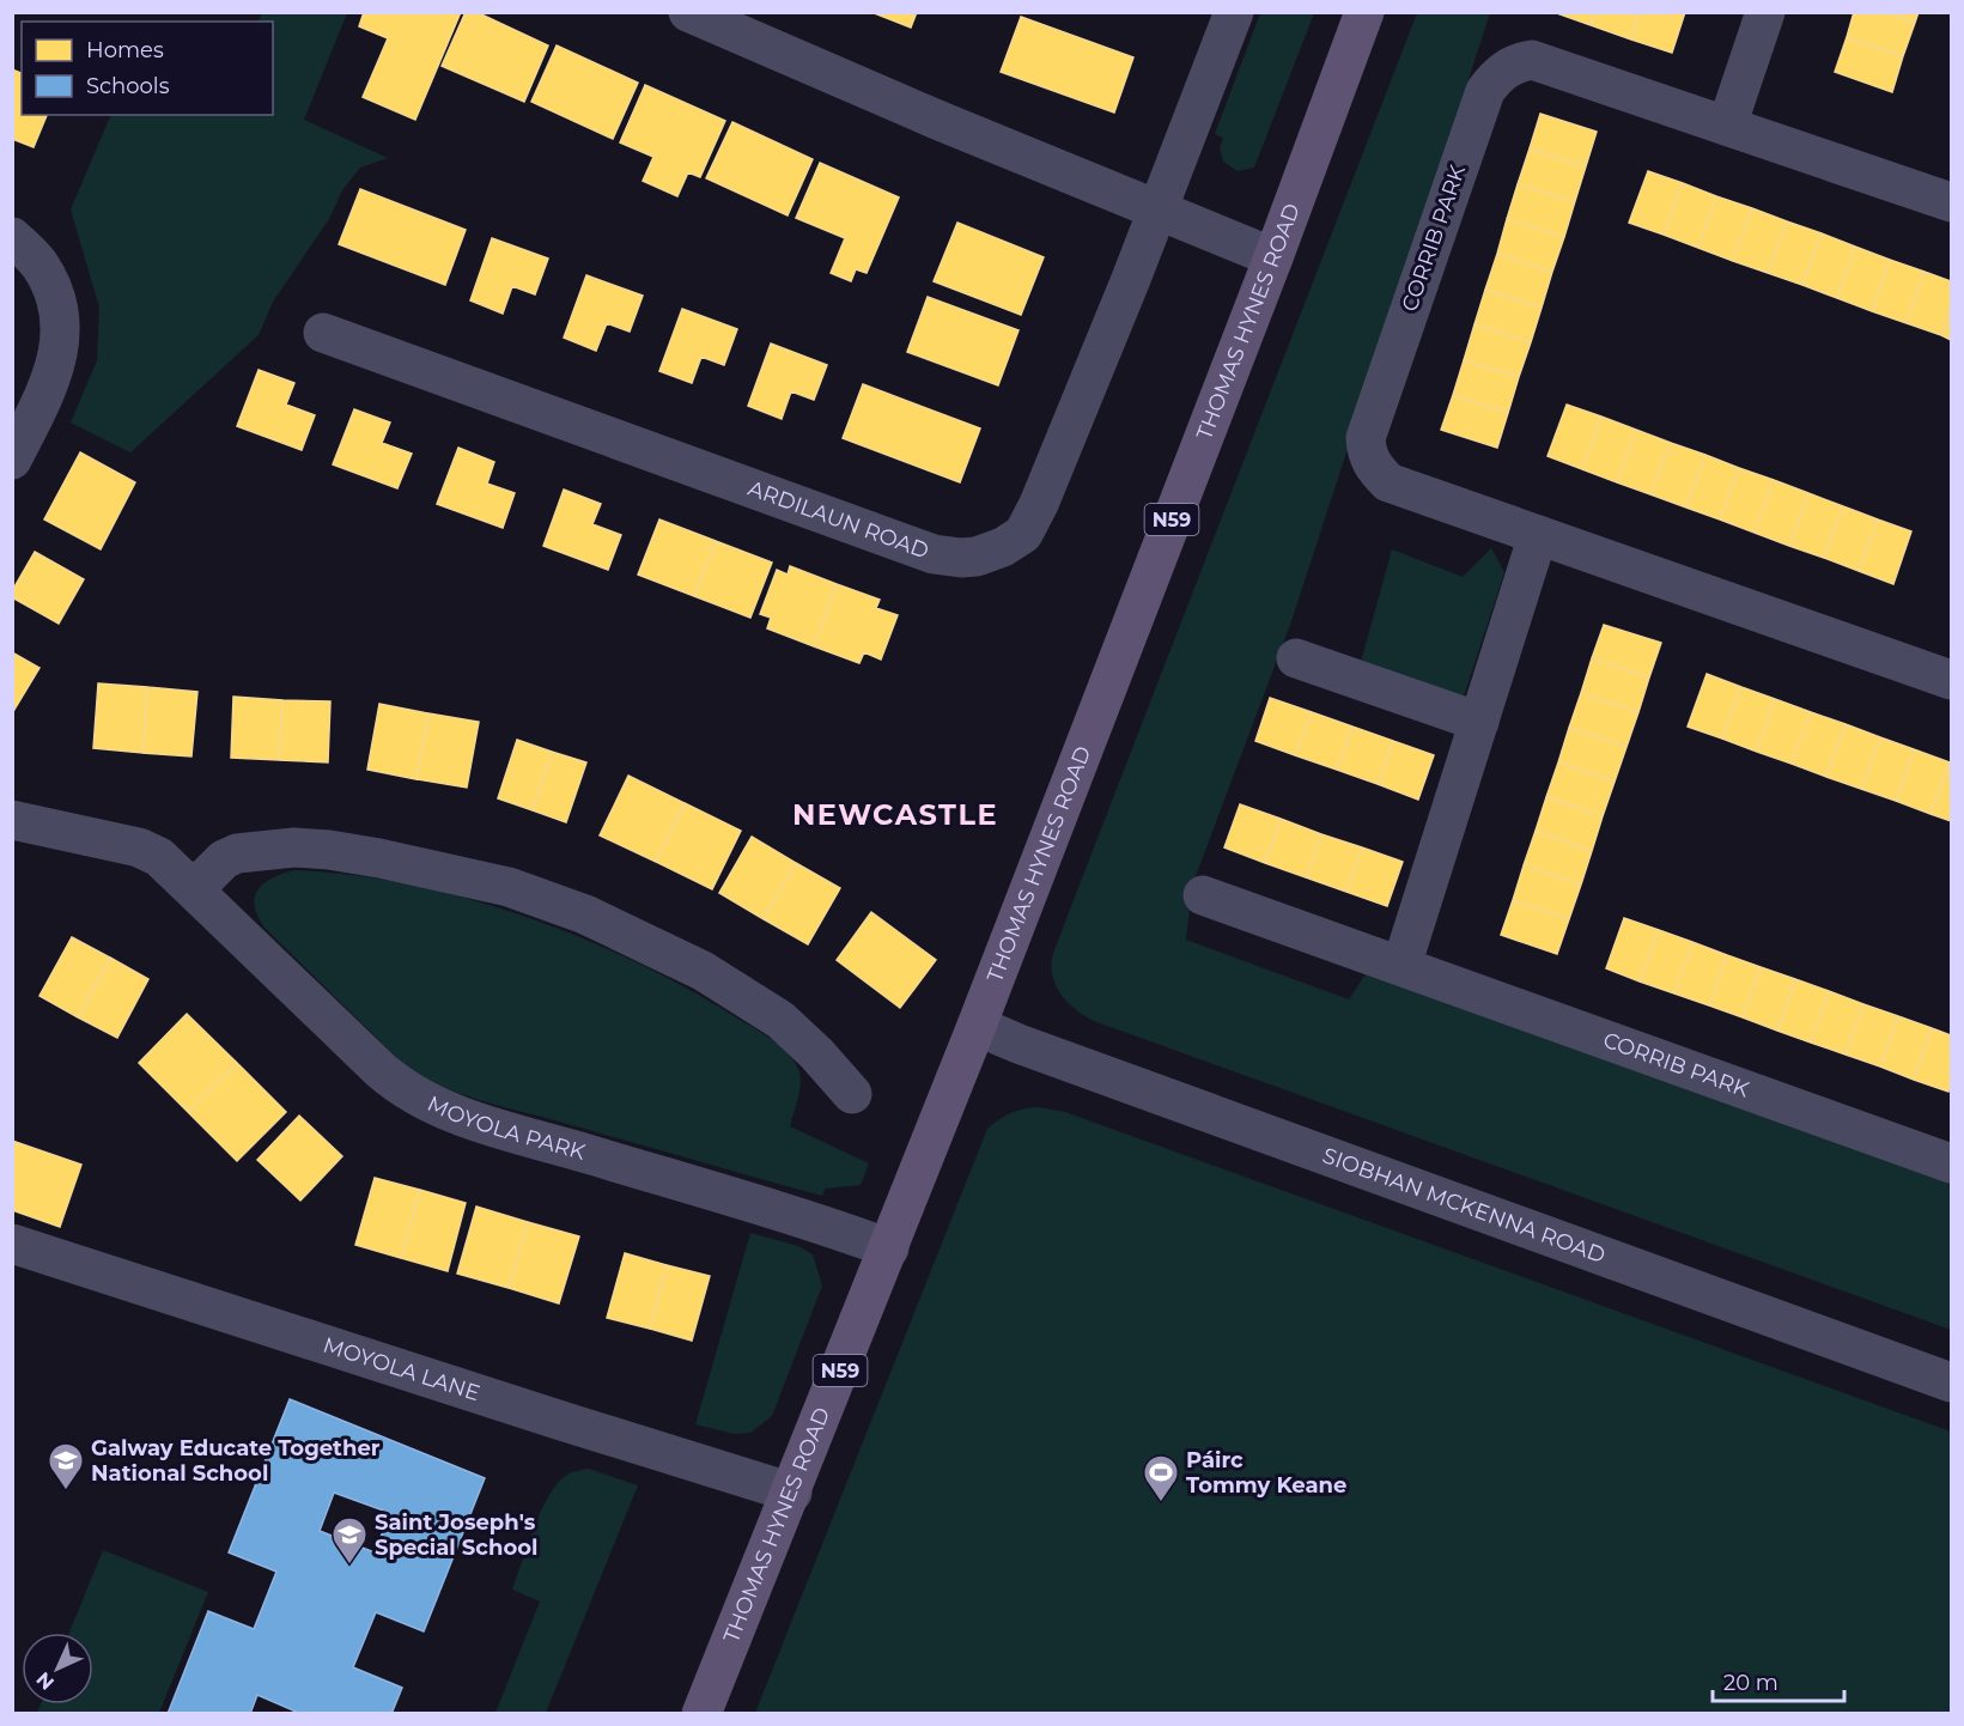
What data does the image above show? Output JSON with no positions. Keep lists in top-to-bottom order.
{
  "streets": {
    "main road": ["THOMAS HYNES ROAD", "N59"],
    "street": [
      "CORRIB PARK",
      "ARDILAUN ROAD",
      "MOYOLA PARK",
      "SIOBHAN MCKENNA ROAD",
      "MOYOLA LANE"
    ]
  },
  "crossings": [
    ["THOMAS HYNES ROAD", "MOYOLA PARK"],
    ["THOMAS HYNES ROAD", "SIOBHAN MCKENNA ROAD"],
    ["THOMAS HYNES ROAD", "MOYOLA LANE"]
  ],
  "districts": ["NEWCASTLE"],
  "places": {
    "school or university": ["Galway Educate Together National School", "Saint Joseph's Special School"],
    "sports": ["Páirc Tommy Keane"]
  },
  "legend": ["Homes", "Schools"],
  "scale_bar": "20 m",
  "north": "bottom left"
}
